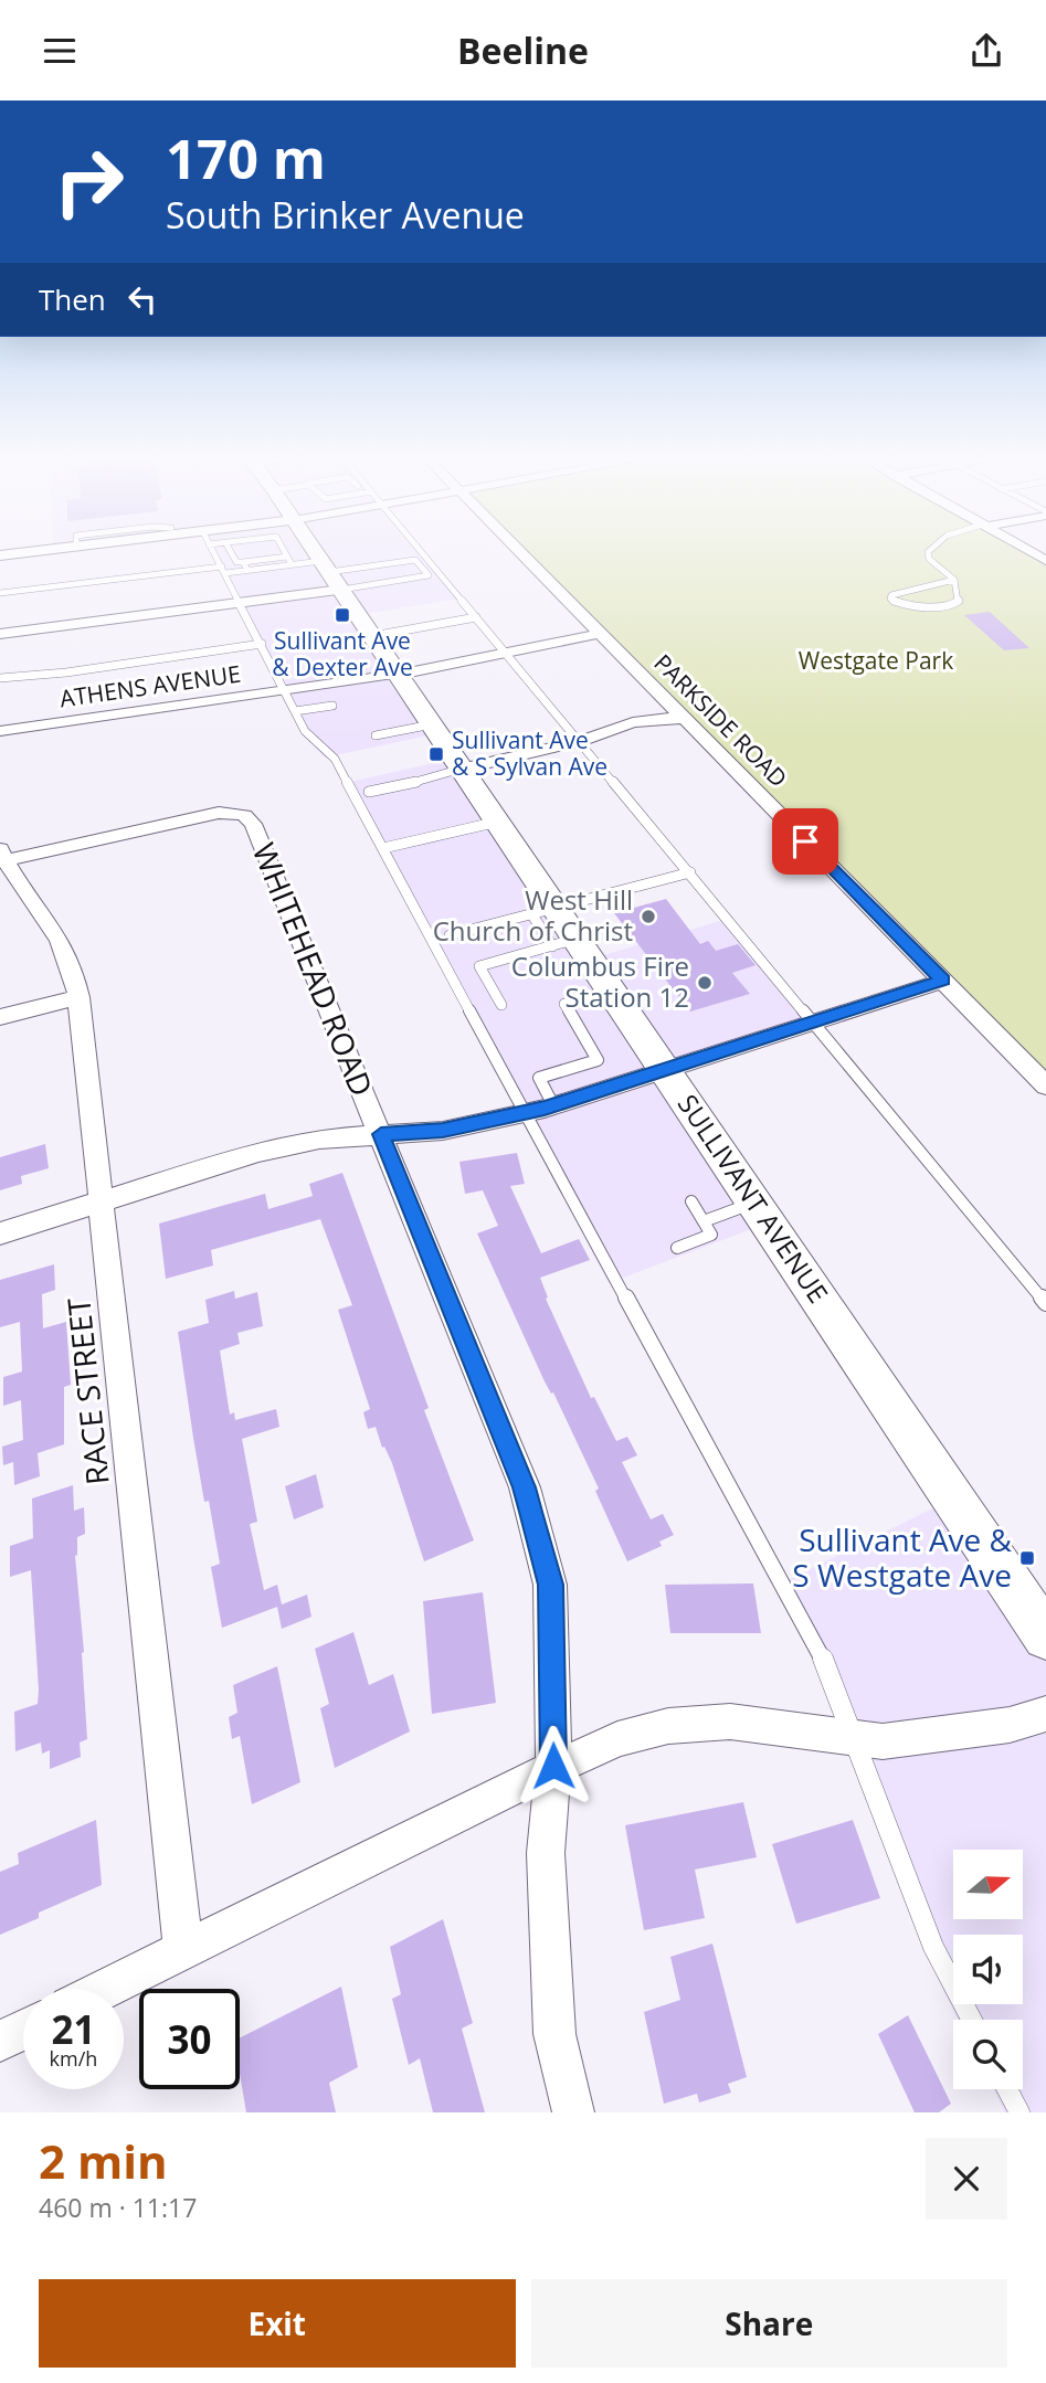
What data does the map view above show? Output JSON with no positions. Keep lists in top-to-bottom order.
{
  "streets": {
    "main road": ["SULLIVANT AVENUE"],
    "street": [
      "ATHENS AVENUE",
      "PARKSIDE ROAD",
      "WHITEHEAD ROAD",
      "RACE STREET"
    ]
  },
  "crossings": [
    ["ATHENS AVENUE", "PARKSIDE ROAD"],
    ["ATHENS AVENUE", "SULLIVANT AVENUE"],
    ["WHITEHEAD ROAD", "RACE STREET"]
  ],
  "parks": ["Westgate Park"],
  "places": {
    "transit": ["Sullivant Ave & Dexter Ave", "Sullivant Ave & S Sylvan Ave", "Sullivant Ave & S Westgate Ave"],
    "other": ["West Hill Church of Christ", "Columbus Fire Station 12"]
  },
  "north": "right",
  "page": {
    "header": "Beeline",
    "turn": ["170 m", "South Brinker Avenue"],
    "then": "Then",
    "speed": "21 km/h",
    "limit": "30",
    "heading": ["2 min", "460 m · 11:17"],
    "buttons": ["Exit", "Share"]
  }
}
